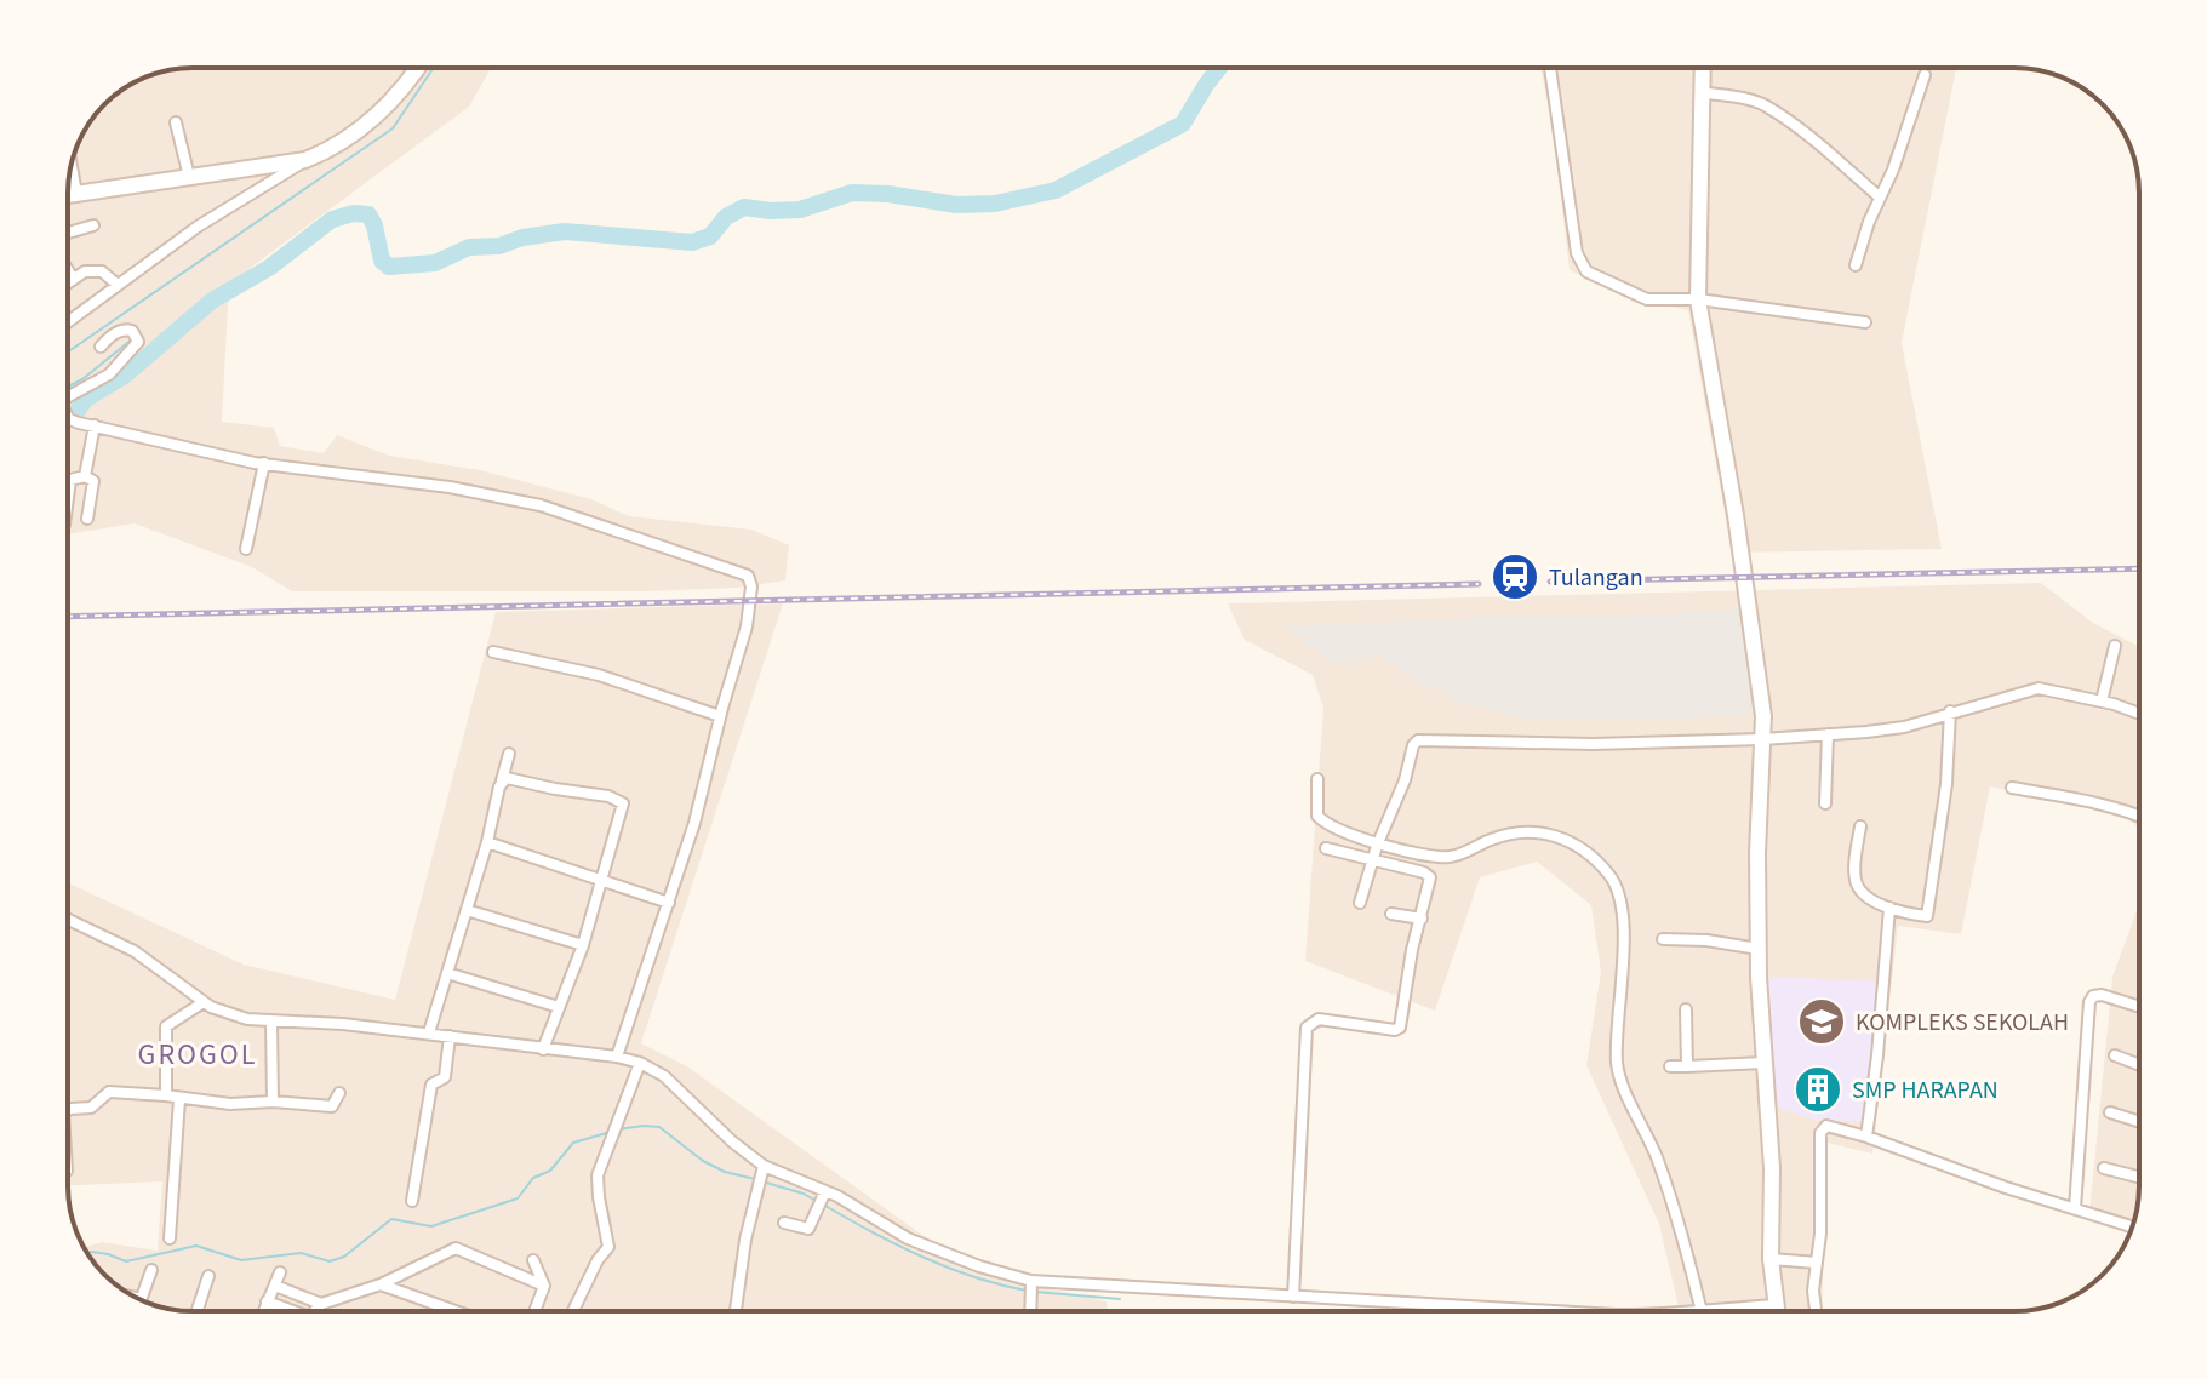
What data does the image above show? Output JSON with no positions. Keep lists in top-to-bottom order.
{
  "districts": ["GROGOL"],
  "places": {
    "station": ["Tulangan"],
    "school or university": ["KOMPLEKS SEKOLAH"],
    "building": ["SMP HARAPAN"]
  }
}
